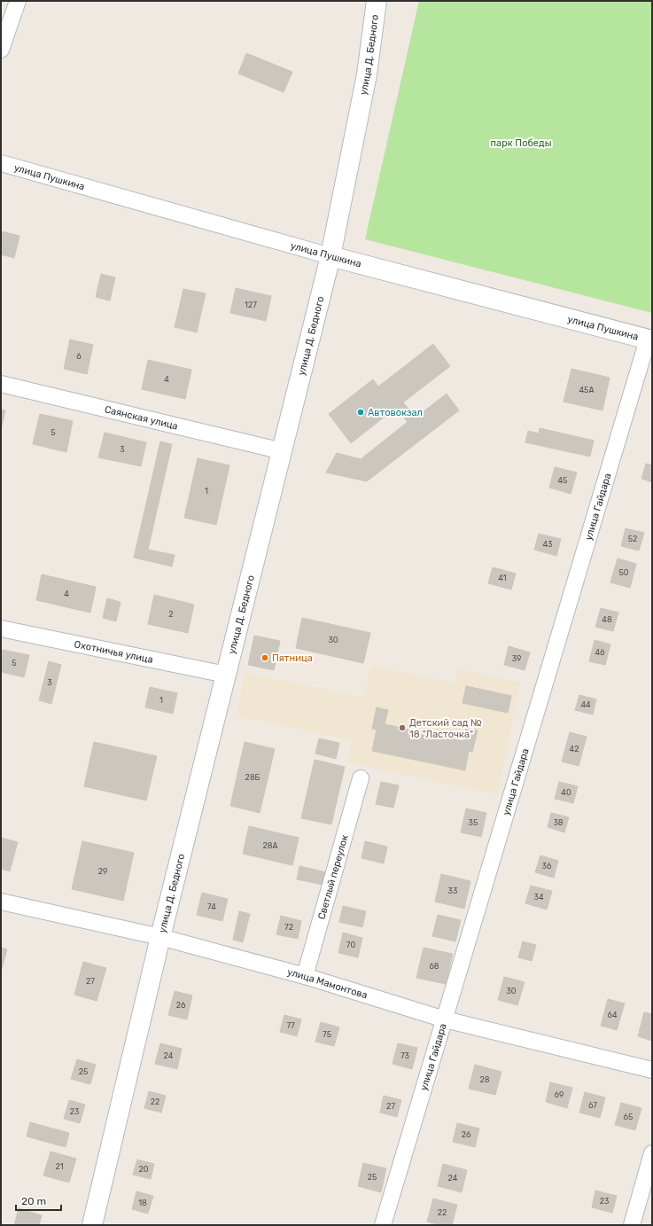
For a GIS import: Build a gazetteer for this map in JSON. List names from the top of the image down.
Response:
{
  "streets": {
    "street": [
      "улица Д. Бедного",
      "улица Пушкина",
      "Саянская улица",
      "улица Гайдара",
      "Охотничья улица",
      "Светлый переулок",
      "улица Мамонтова"
    ]
  },
  "crossings": [
    ["улица Д. Бедного", "улица Пушкина"],
    ["улица Д. Бедного", "Саянская улица"],
    ["улица Д. Бедного", "Охотничья улица"],
    ["улица Д. Бедного", "улица Мамонтова"],
    ["улица Пушкина", "улица Гайдара"],
    ["улица Гайдара", "улица Мамонтова"],
    ["Светлый переулок", "улица Мамонтова"]
  ],
  "parks": ["парк Победы"],
  "places": ["Автовокзал", "Пятница", "Детский сад № 18 \"Ласточка\""],
  "house_numbers": [
    "127",
    "6",
    "4",
    "45А",
    "5",
    "3",
    "45",
    "1",
    "52",
    "43",
    "50",
    "41",
    "4",
    "2",
    "48",
    "30",
    "46",
    "39",
    "5",
    "3",
    "1",
    "44",
    "42",
    "28Б",
    "40",
    "35",
    "38",
    "28А",
    "36",
    "29",
    "33",
    "34",
    "74",
    "72",
    "70",
    "68",
    "27",
    "30",
    "26",
    "64",
    "77",
    "75",
    "24",
    "73",
    "25",
    "28",
    "69",
    "22",
    "67",
    "27",
    "23",
    "65",
    "26",
    "21",
    "20",
    "25",
    "24",
    "23",
    "18",
    "22"
  ],
  "scale_bar": "20 m"
}
